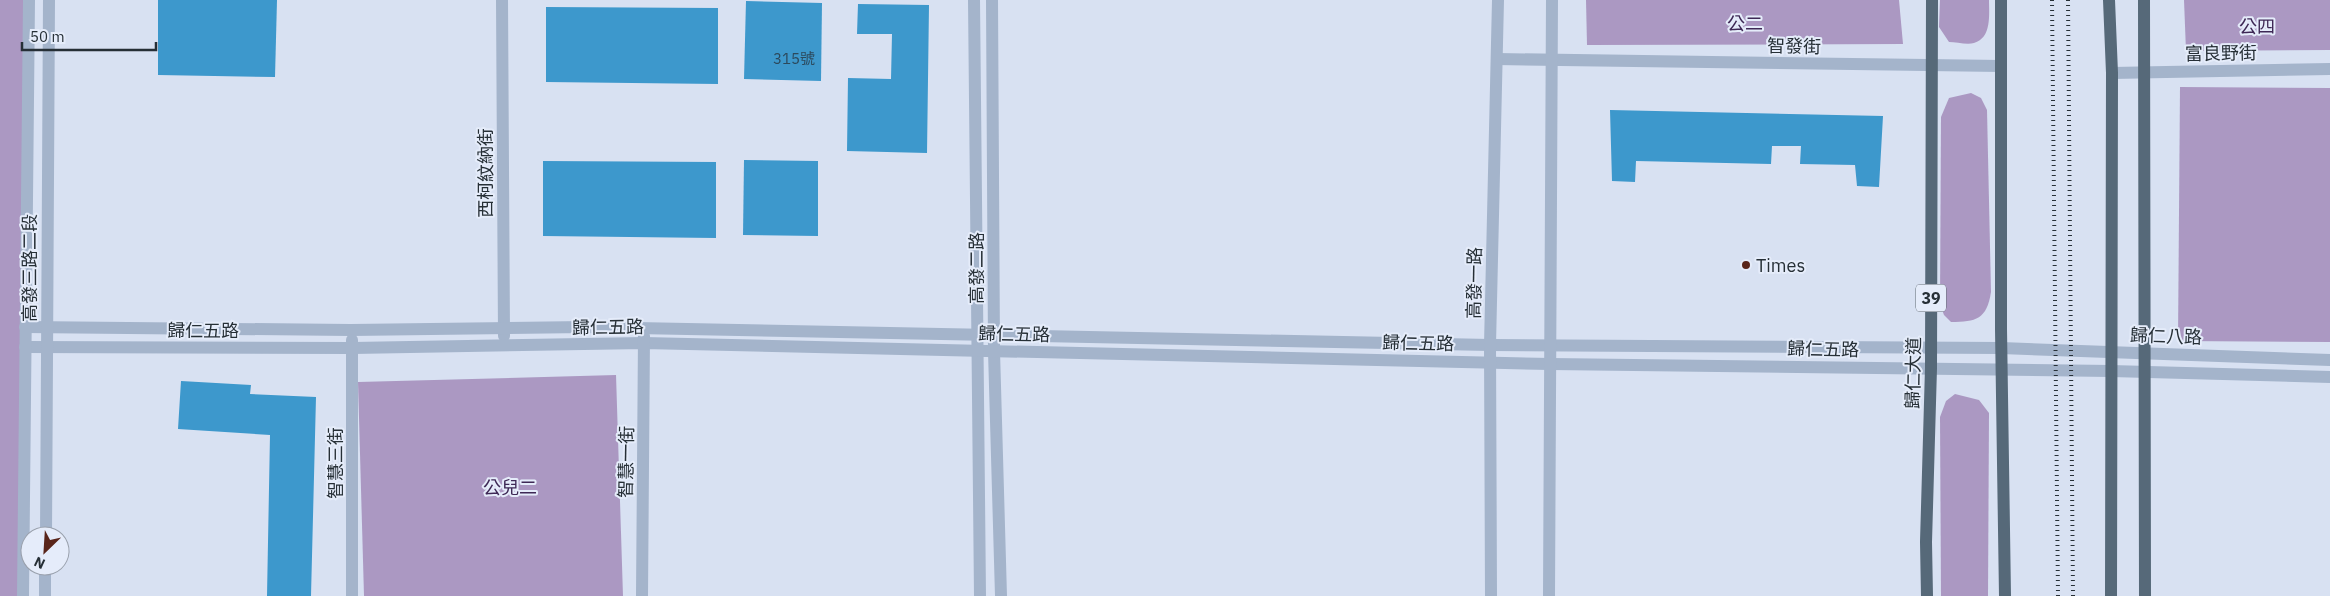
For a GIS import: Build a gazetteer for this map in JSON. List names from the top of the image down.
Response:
{
  "streets": {
    "main road": ["39", "歸仁大道"],
    "street": [
      "智發街",
      "富良野街",
      "西柯紋納街",
      "高發三路二段",
      "高發二路",
      "高發一路",
      "歸仁五路",
      "歸仁八路",
      "智慧一街",
      "智慧三街"
    ]
  },
  "crossings": [
    ["智發街", "高發一路"],
    ["智發街", "歸仁大道"],
    ["西柯紋納街", "歸仁五路"],
    ["高發三路二段", "歸仁五路"],
    ["高發二路", "歸仁五路"],
    ["高發一路", "歸仁五路"],
    ["歸仁五路", "歸仁八路"],
    ["歸仁五路", "歸仁大道"],
    ["歸仁五路", "智慧一街"],
    ["歸仁五路", "智慧三街"]
  ],
  "parks": ["公二", "公四", "公兒二"],
  "places": ["Times"],
  "house_numbers": ["315號"],
  "scale_bar": "50 m",
  "north": "bottom left"
}
